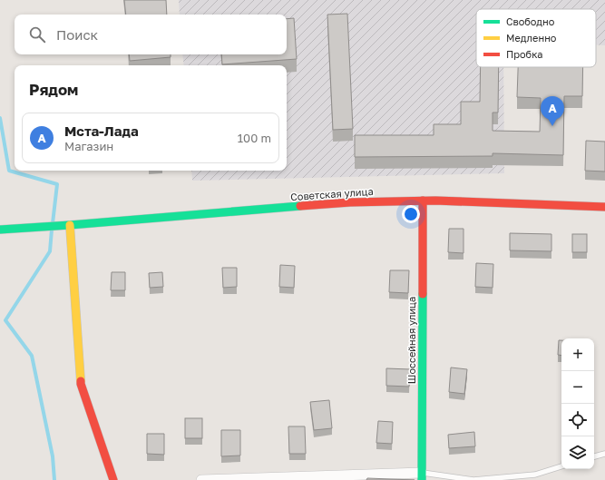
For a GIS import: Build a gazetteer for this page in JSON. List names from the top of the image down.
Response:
{
  "streets": {
    "main road": ["Советская улица", "Шоссейная улица"]
  },
  "crossings": [
    ["Советская улица", "Шоссейная улица"]
  ],
  "legend": ["Свободно", "Медленно", "Пробка"],
  "page": {
    "search": "Поиск",
    "heading": "Рядом",
    "pins": "A",
    "list": [
      {
        "mark": "A",
        "name": "Мста-Лада",
        "note": "Магазин",
        "value": "100 m"
      }
    ],
    "map_buttons": ["+", "−"]
  }
}
